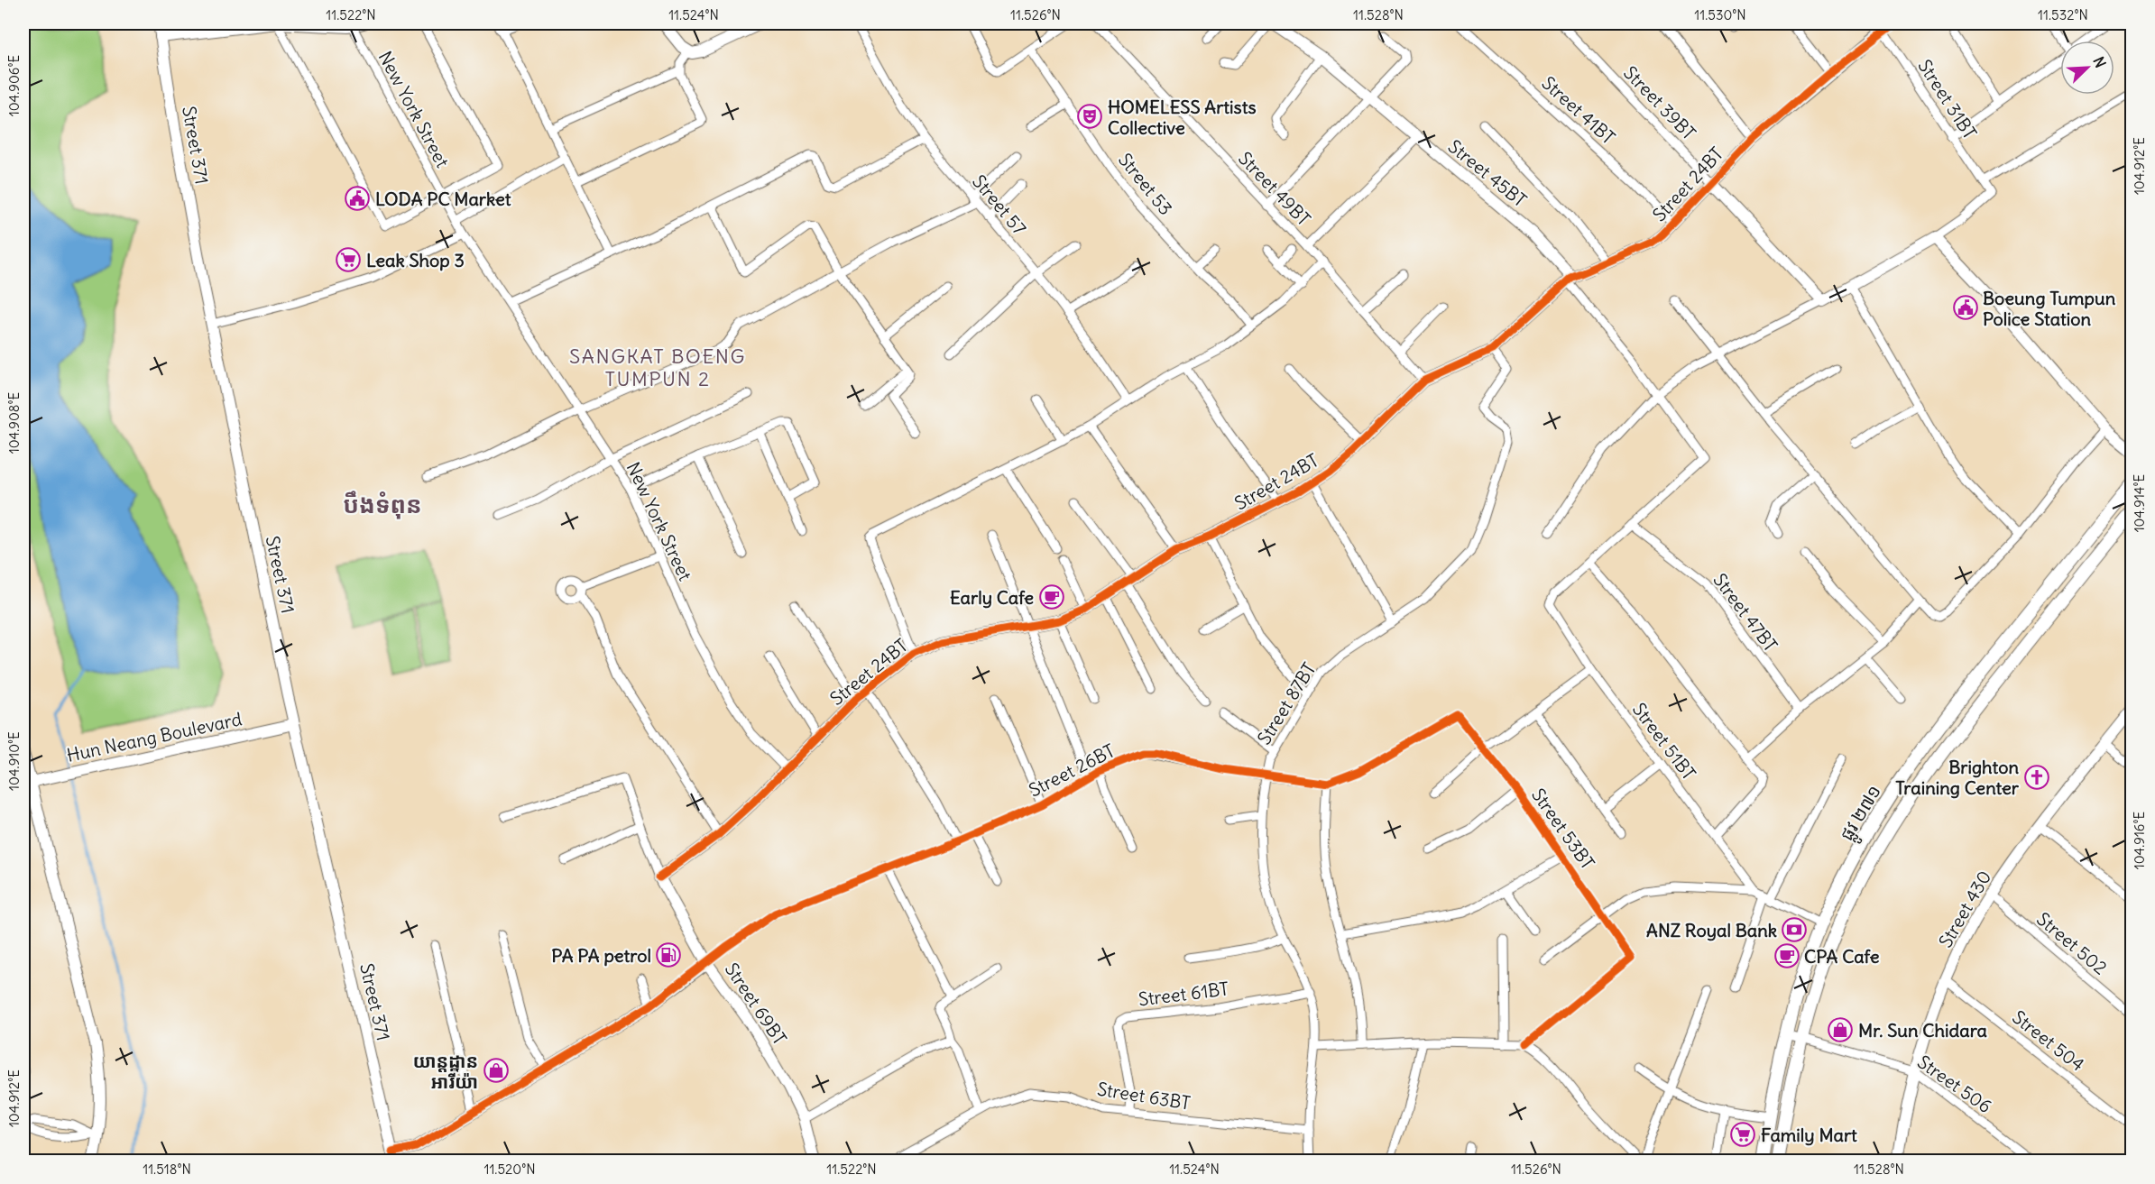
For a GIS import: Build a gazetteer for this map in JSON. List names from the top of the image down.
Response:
{
  "streets": {
    "main road": ["ផ្លូវ ២៧១"],
    "street": [
      "Street 31BT",
      "Street 39BT",
      "New York Street",
      "Street 41BT",
      "Street 371",
      "Street 45BT",
      "Street 53",
      "Street 24BT",
      "Street 49BT",
      "Street 57",
      "Street 47BT",
      "Street 87BT",
      "Hun Neang Boulevard",
      "Street 51BT",
      "Street 26BT",
      "Street 53BT",
      "Street 430",
      "Street 502",
      "Street 61BT",
      "Street 69BT",
      "Street 504",
      "Street 506",
      "Street 63BT"
    ]
  },
  "crossings": [
    ["Street 31BT", "Street 24BT"],
    ["Street 39BT", "Street 24BT"],
    ["New York Street", "Street 24BT"],
    ["Street 41BT", "Street 24BT"],
    ["Street 371", "Hun Neang Boulevard"],
    ["Street 45BT", "Street 24BT"],
    ["Street 24BT", "Street 49BT"],
    ["Street 24BT", "Street 87BT"],
    ["Street 24BT", "Street 69BT"],
    ["Street 87BT", "Street 26BT"],
    ["Street 87BT", "Street 61BT"],
    ["Street 87BT", "Street 63BT"],
    ["Street 26BT", "Street 53BT"],
    ["Street 26BT", "Street 69BT"],
    ["ផ្លូវ ២៧១", "Street 506"],
    ["Street 430", "Street 502"],
    ["Street 430", "Street 504"],
    ["Street 430", "Street 506"],
    ["Street 61BT", "Street 63BT"]
  ],
  "districts": ["SANGKAT BOENG TUMPUN 2", "បឹងទំពុន"],
  "places": {
    "theatre": ["HOMELESS Artists Collective"],
    "public building": ["LODA PC Market", "Boeung Tumpun Police Station"],
    "supermarket": ["Leak Shop 3", "Family Mart"],
    "cafe": ["Early Cafe", "CPA Cafe"],
    "church": ["Brighton Training Center"],
    "bank": ["ANZ Royal Bank"],
    "fuel station": ["PA PA petrol"],
    "shop": ["Mr. Sun Chidara", "យាន្ដដ្ឋាន អារីយ៉ា"]
  },
  "north": "top right",
  "coordinates": [
    "11.522°N",
    "11.524°N",
    "11.526°N",
    "11.528°N",
    "11.530°N",
    "11.532°N",
    "104.906°E",
    "104.912°E",
    "104.908°E",
    "104.914°E",
    "104.910°E",
    "104.916°E",
    "11.518°N",
    "11.520°N"
  ]
}
